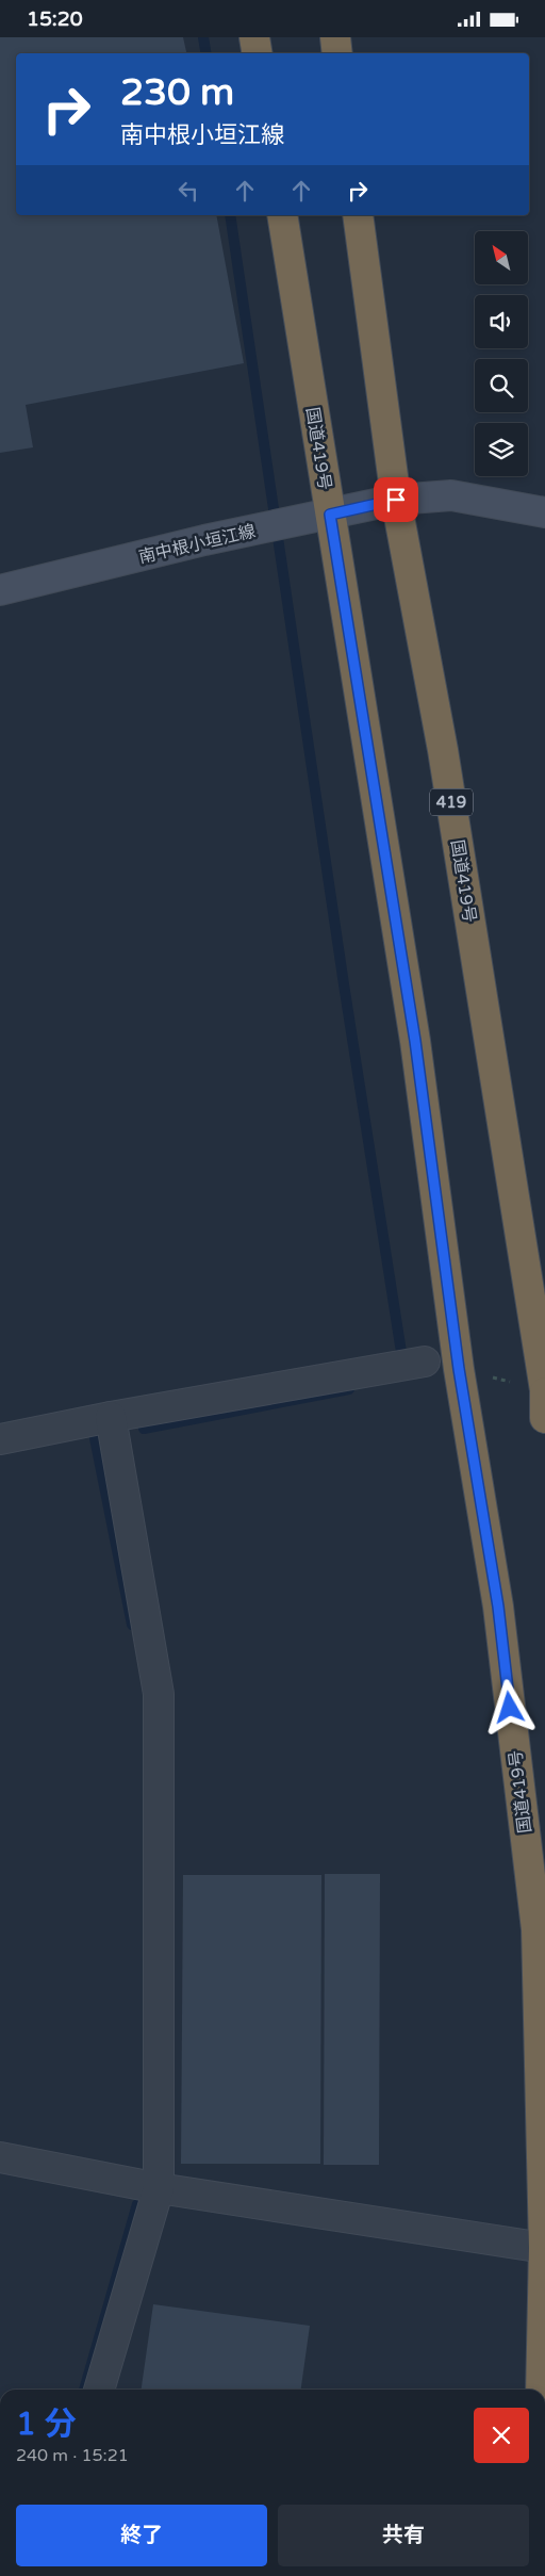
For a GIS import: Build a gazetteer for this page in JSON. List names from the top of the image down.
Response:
{
  "streets": {
    "highway": ["国道419号", "419"],
    "main road": ["南中根小垣江線"]
  },
  "crossings": [
    ["国道419号", "南中根小垣江線"]
  ],
  "north": "top left",
  "page": {
    "status": "15:20",
    "turn": ["230 m", "南中根小垣江線"],
    "heading": ["1 分", "240 m · 15:21"],
    "buttons": ["終了", "共有"]
  }
}
